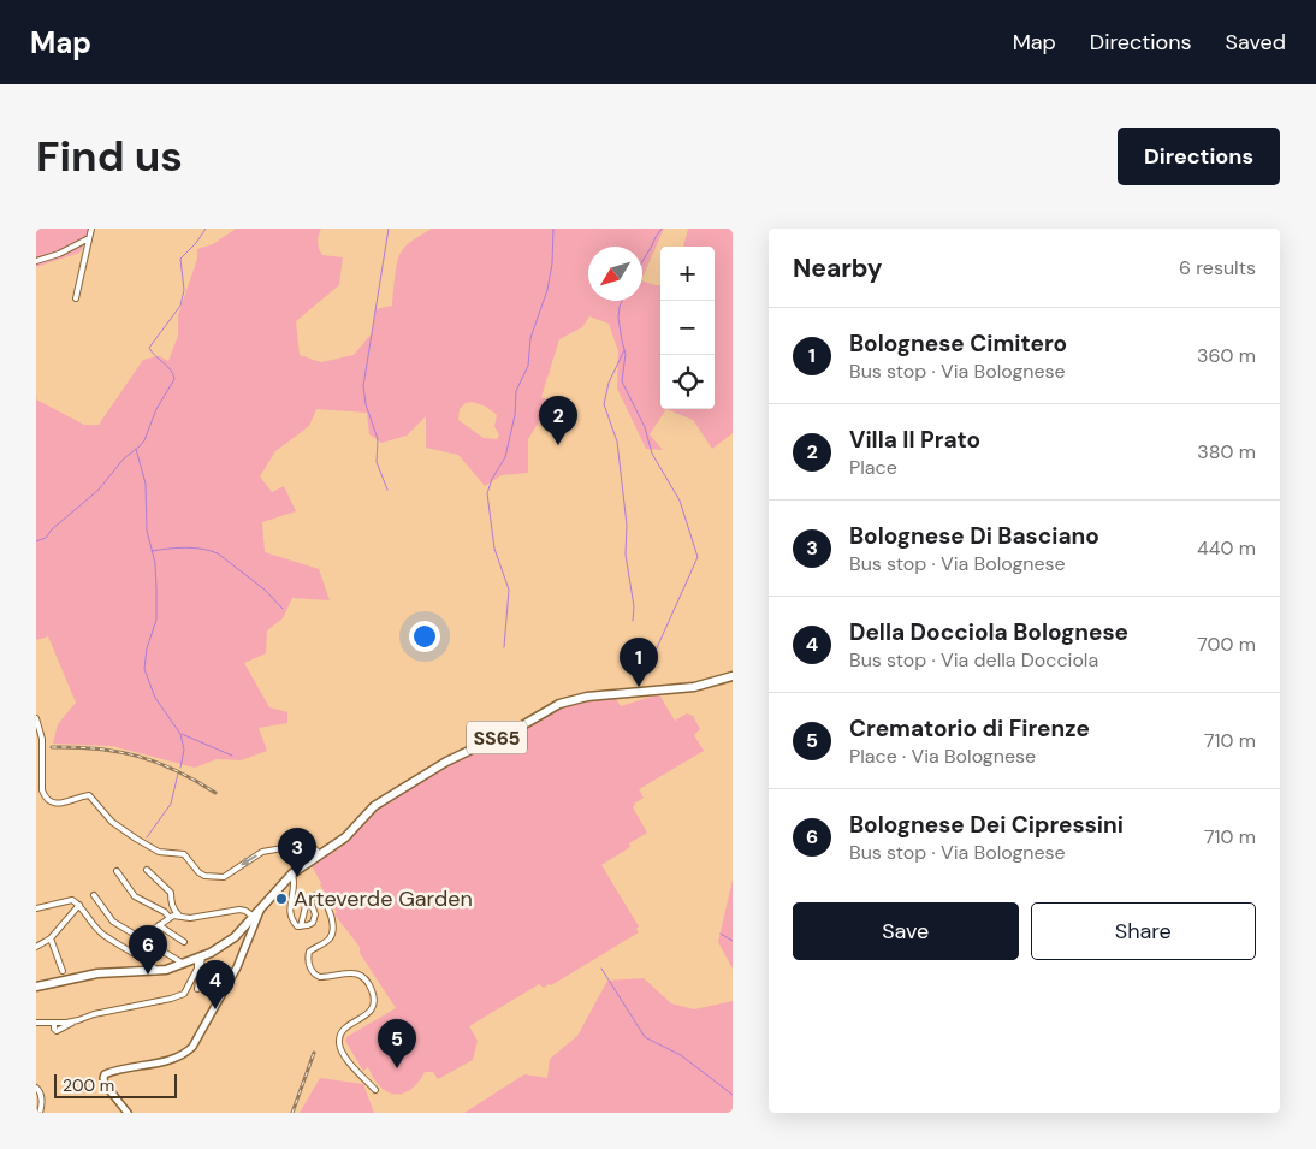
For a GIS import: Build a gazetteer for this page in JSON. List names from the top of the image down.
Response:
{
  "streets": {
    "main road": ["SS65"]
  },
  "places": ["Arteverde Garden"],
  "scale_bar": "200 m",
  "north": "bottom left",
  "page": {
    "header": "Map",
    "nav": ["Map", "Directions", "Saved"],
    "buttons": [
      "Directions",
      ["Save", "Share"]
    ],
    "title": "Find us",
    "heading": ["Nearby", "6 results"],
    "map_buttons": ["+", "−"],
    "list": [
      {
        "mark": "1",
        "name": "Bolognese Cimitero",
        "note": "Bus stop · Via Bolognese",
        "value": "360 m"
      },
      {
        "mark": "2",
        "name": "Villa Il Prato",
        "note": "Place",
        "value": "380 m"
      },
      {
        "mark": "3",
        "name": "Bolognese Di Basciano",
        "note": "Bus stop · Via Bolognese",
        "value": "440 m"
      },
      {
        "mark": "4",
        "name": "Della Docciola Bolognese",
        "note": "Bus stop · Via della Docciola",
        "value": "700 m"
      },
      {
        "mark": "5",
        "name": "Crematorio di Firenze",
        "note": "Place · Via Bolognese",
        "value": "710 m"
      },
      {
        "mark": "6",
        "name": "Bolognese Dei Cipressini",
        "note": "Bus stop · Via Bolognese",
        "value": "710 m"
      }
    ],
    "pins": [
      "2",
      "1",
      "3",
      "6",
      "4",
      "5"
    ],
    "scale": "200 m"
  }
}
